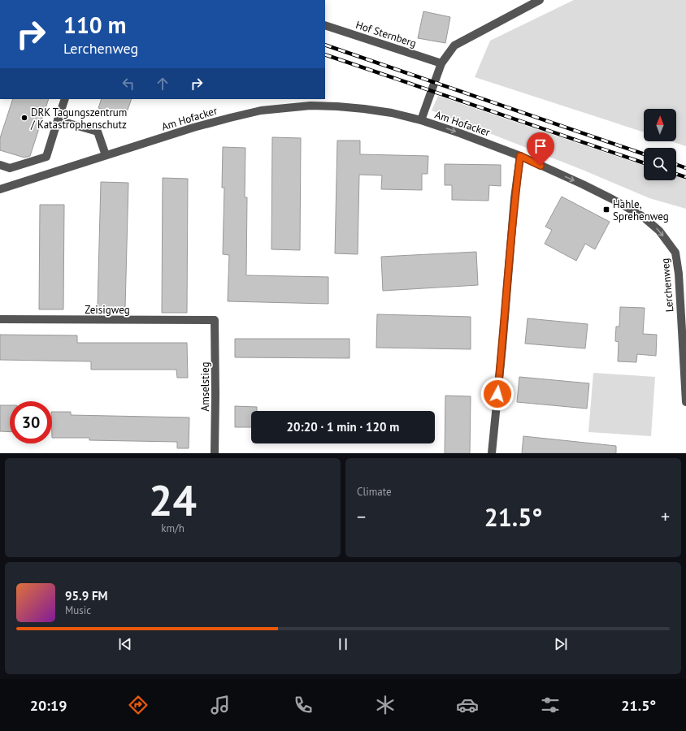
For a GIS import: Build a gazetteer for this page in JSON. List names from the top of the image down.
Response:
{
  "streets": {
    "street": [
      "Hof Sternberg",
      "Am Hofacker",
      "Lerchenweg",
      "Zeisigweg",
      "Amselstieg"
    ]
  },
  "crossings": [
    ["Am Hofacker", "Lerchenweg"],
    ["Zeisigweg", "Amselstieg"]
  ],
  "one_way": ["Lerchenweg"],
  "places": {
    "other": ["DRK Tagungszentrum / Katastrophenschutz"],
    "transit": ["Hahle, Sprehenweg"]
  },
  "north": "top",
  "page": {
    "turn": ["110 m", "Lerchenweg"],
    "limit": "30",
    "trip": "20:20 · 1 min · 120 m",
    "tile": [
      ["24", "km/h"],
      "Climate"
    ],
    "heat": ["−", "21.5°", "+"],
    "song": ["95.9 FM", "Music"],
    "tabs": ["20:19", "21.5°"]
  }
}
